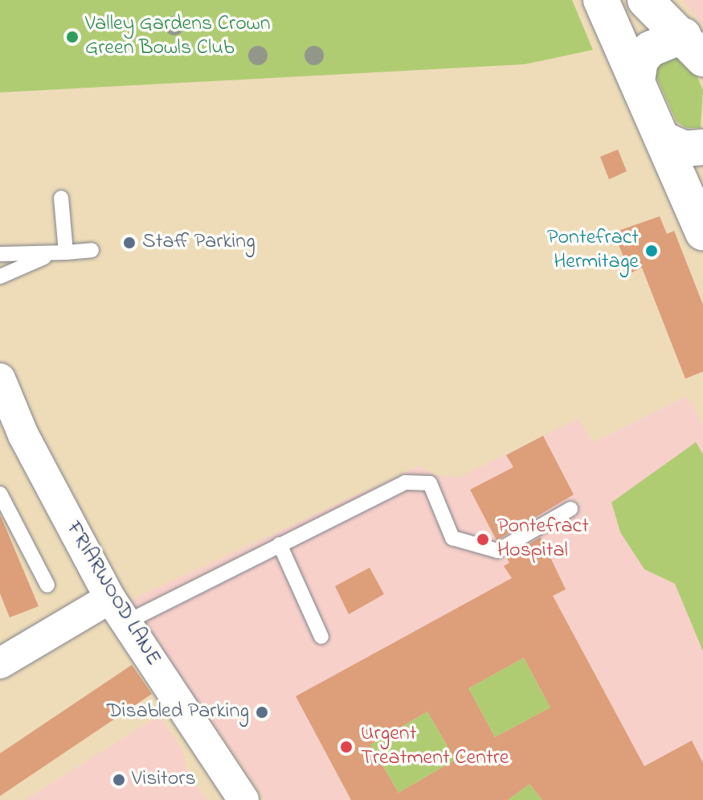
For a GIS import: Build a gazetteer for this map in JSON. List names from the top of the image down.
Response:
{
  "streets": {
    "street": ["FRIARWOOD LANE"]
  },
  "places": [
    "Valley Gardens Crown Green Bowls Club",
    "Staff Parking",
    "Pontefract Hermitage",
    "Pontefract Hospital",
    "Disabled Parking",
    "Urgent Treatment Centre",
    "Visitors"
  ]
}
